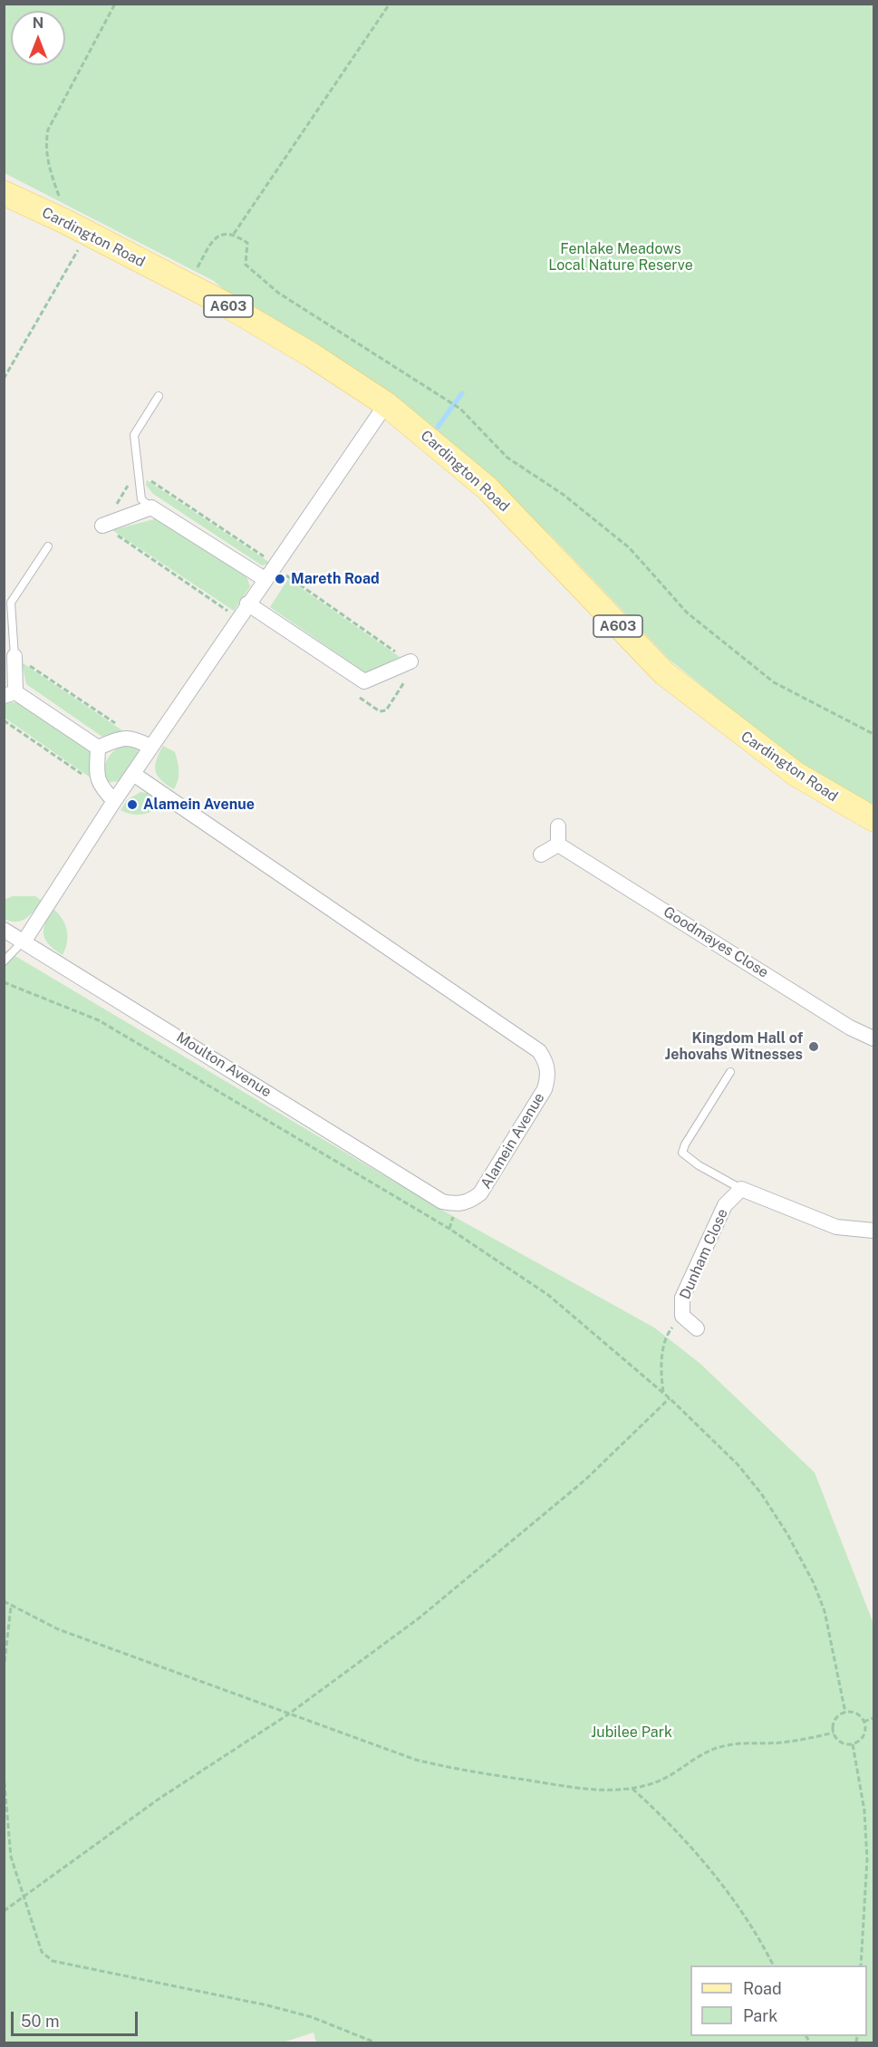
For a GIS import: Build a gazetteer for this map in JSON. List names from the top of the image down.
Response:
{
  "streets": {
    "main road": ["Cardington Road", "A603"],
    "street": [
      "Goodmayes Close",
      "Moulton Avenue",
      "Alamein Avenue",
      "Dunham Close"
    ]
  },
  "crossings": [
    ["Moulton Avenue", "Alamein Avenue"]
  ],
  "parks": ["Fenlake Meadows Local Nature Reserve", "Jubilee Park"],
  "places": ["Mareth Road", "Alamein Avenue", "Kingdom Hall of Jehovahs Witnesses"],
  "legend": ["Road", "Park"],
  "scale_bar": "50 m",
  "north": "top"
}
